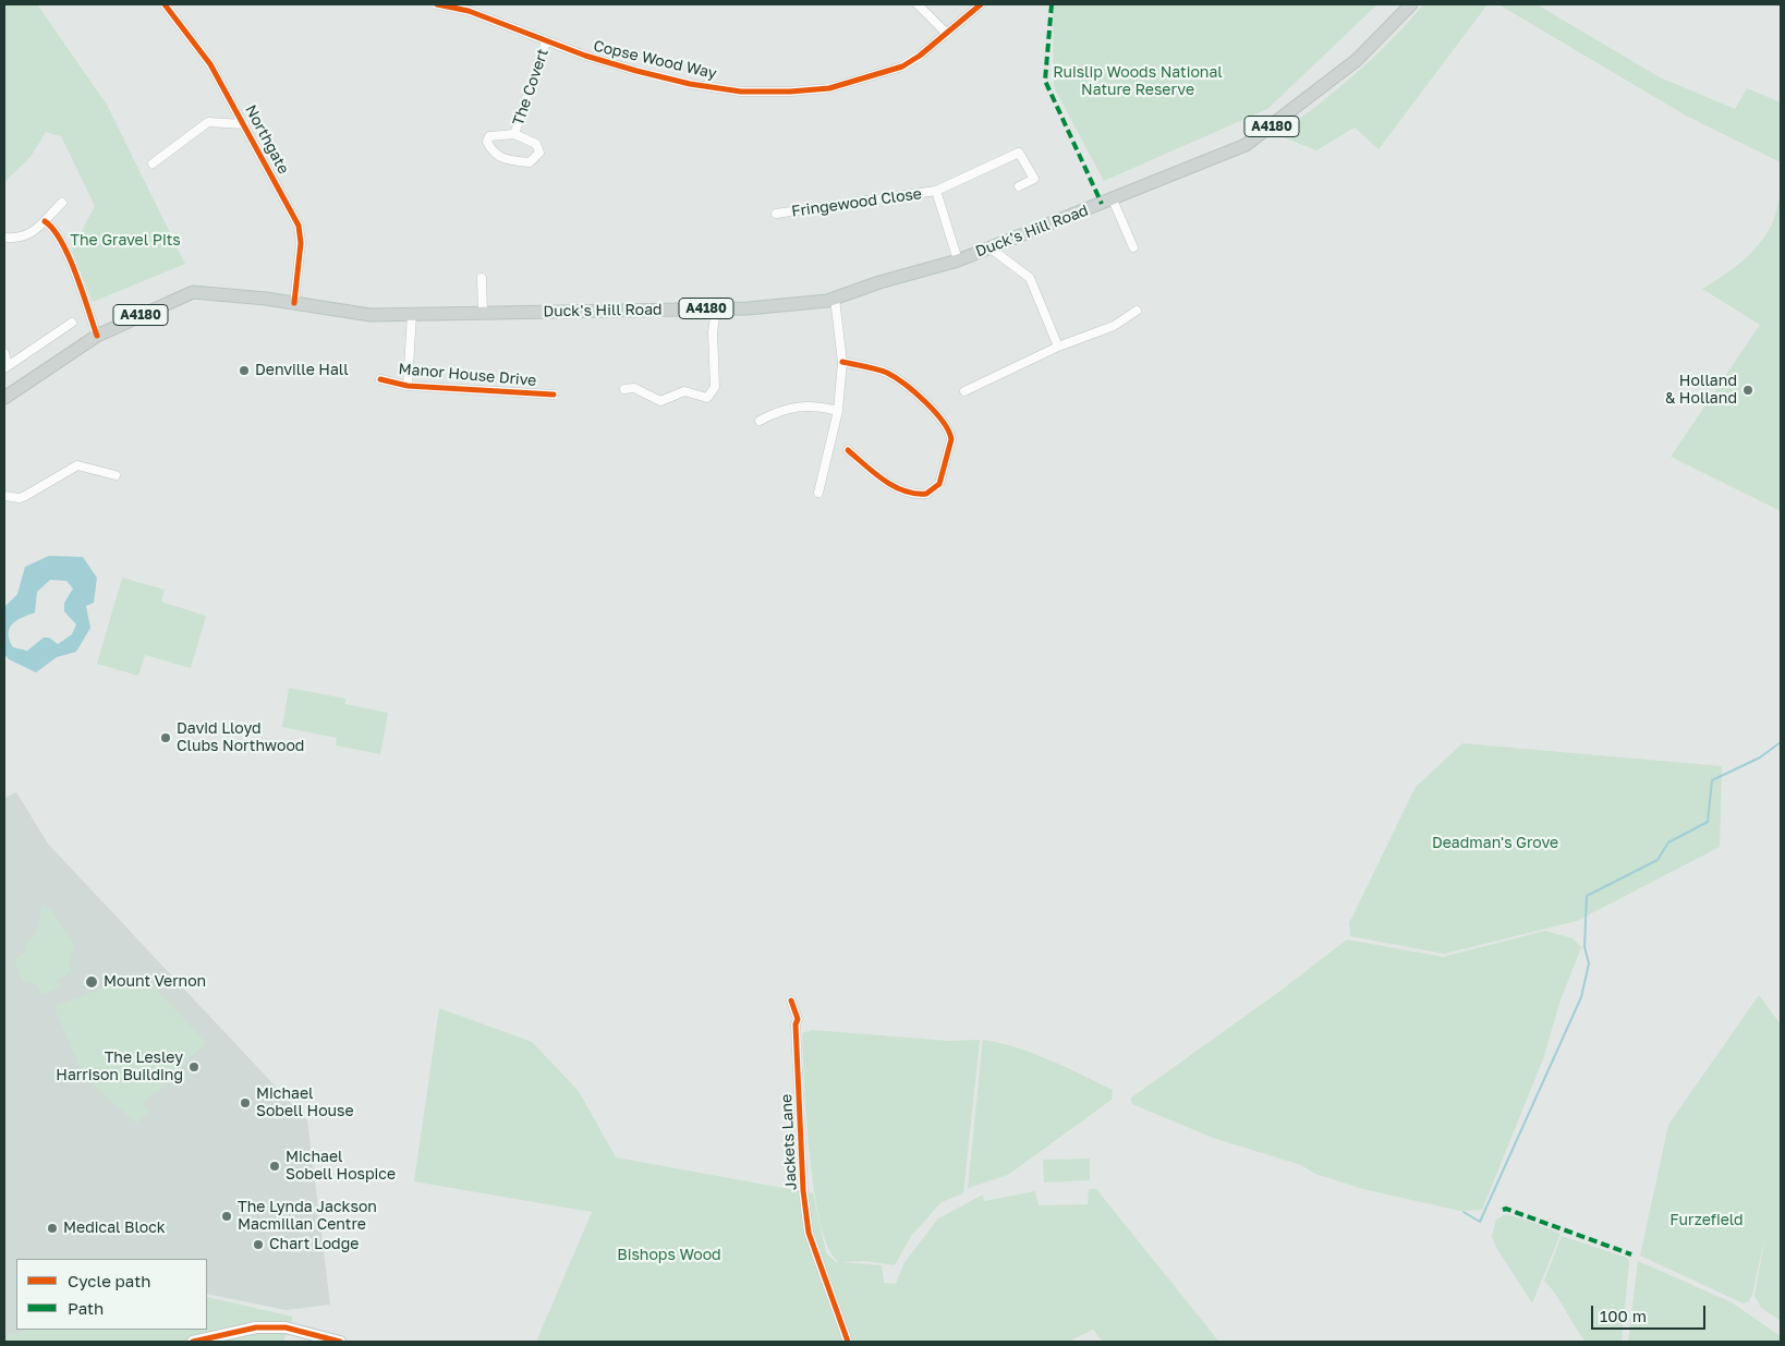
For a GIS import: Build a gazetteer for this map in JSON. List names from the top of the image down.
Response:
{
  "streets": {
    "main road": ["A4180", "Duck's Hill Road"],
    "street": [
      "Copse Wood Way",
      "The Covert",
      "Northgate",
      "Fringewood Close",
      "Manor House Drive",
      "Jackets Lane"
    ]
  },
  "crossings": [
    ["Copse Wood Way", "The Covert"],
    ["Northgate", "Duck's Hill Road"],
    ["Fringewood Close", "Duck's Hill Road"],
    ["Duck's Hill Road", "Manor House Drive"]
  ],
  "parks": [
    "Ruislip Woods National Nature Reserve",
    "The Gravel Pits",
    "Deadman's Grove",
    "Furzefield",
    "Bishops Wood"
  ],
  "places": [
    "Denville Hall",
    "Holland & Holland",
    "David Lloyd Clubs Northwood",
    "Mount Vernon",
    "The Lesley Harrison Building",
    "Michael Sobell House",
    "Michael Sobell Hospice",
    "The Lynda Jackson Macmillan Centre",
    "Medical Block",
    "Chart Lodge"
  ],
  "legend": ["Cycle path", "Path"],
  "scale_bar": "100 m"
}
